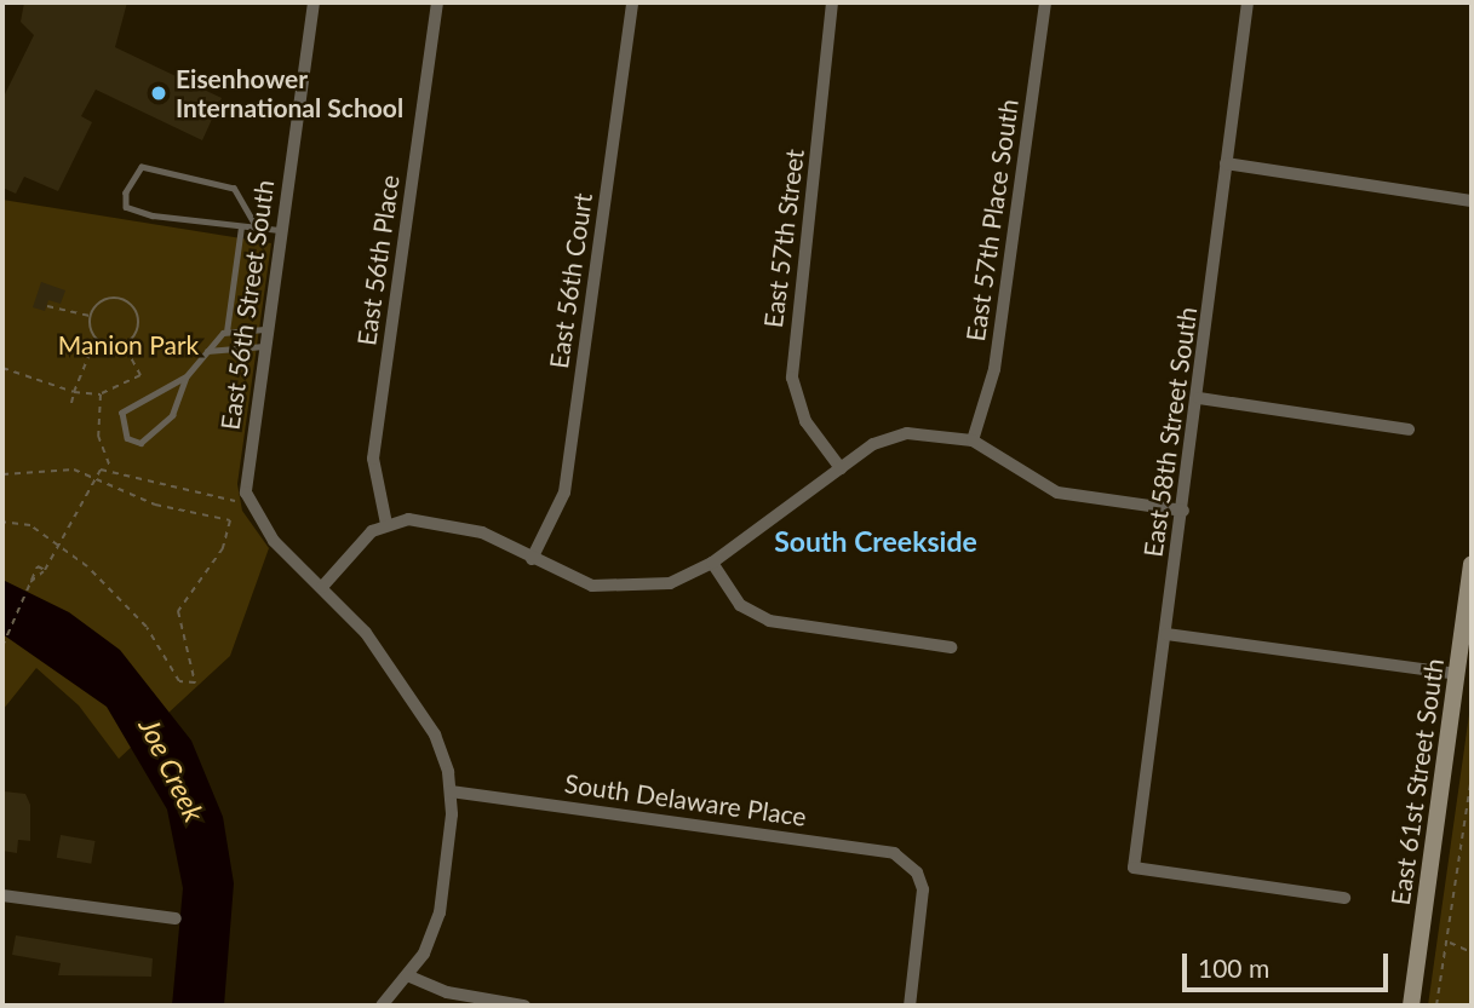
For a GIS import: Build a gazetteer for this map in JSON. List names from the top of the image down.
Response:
{
  "streets": {
    "street": [
      "East 57th Place South",
      "East 57th Street",
      "East 56th Place",
      "East 56th Court",
      "East 56th Street South",
      "East 58th Street South",
      "East 61st Street South",
      "South Delaware Place"
    ]
  },
  "districts": ["South Creekside"],
  "water": ["Joe Creek"],
  "parks": ["Manion Park"],
  "places": ["Eisenhower International School"],
  "scale_bar": "100 m"
}
